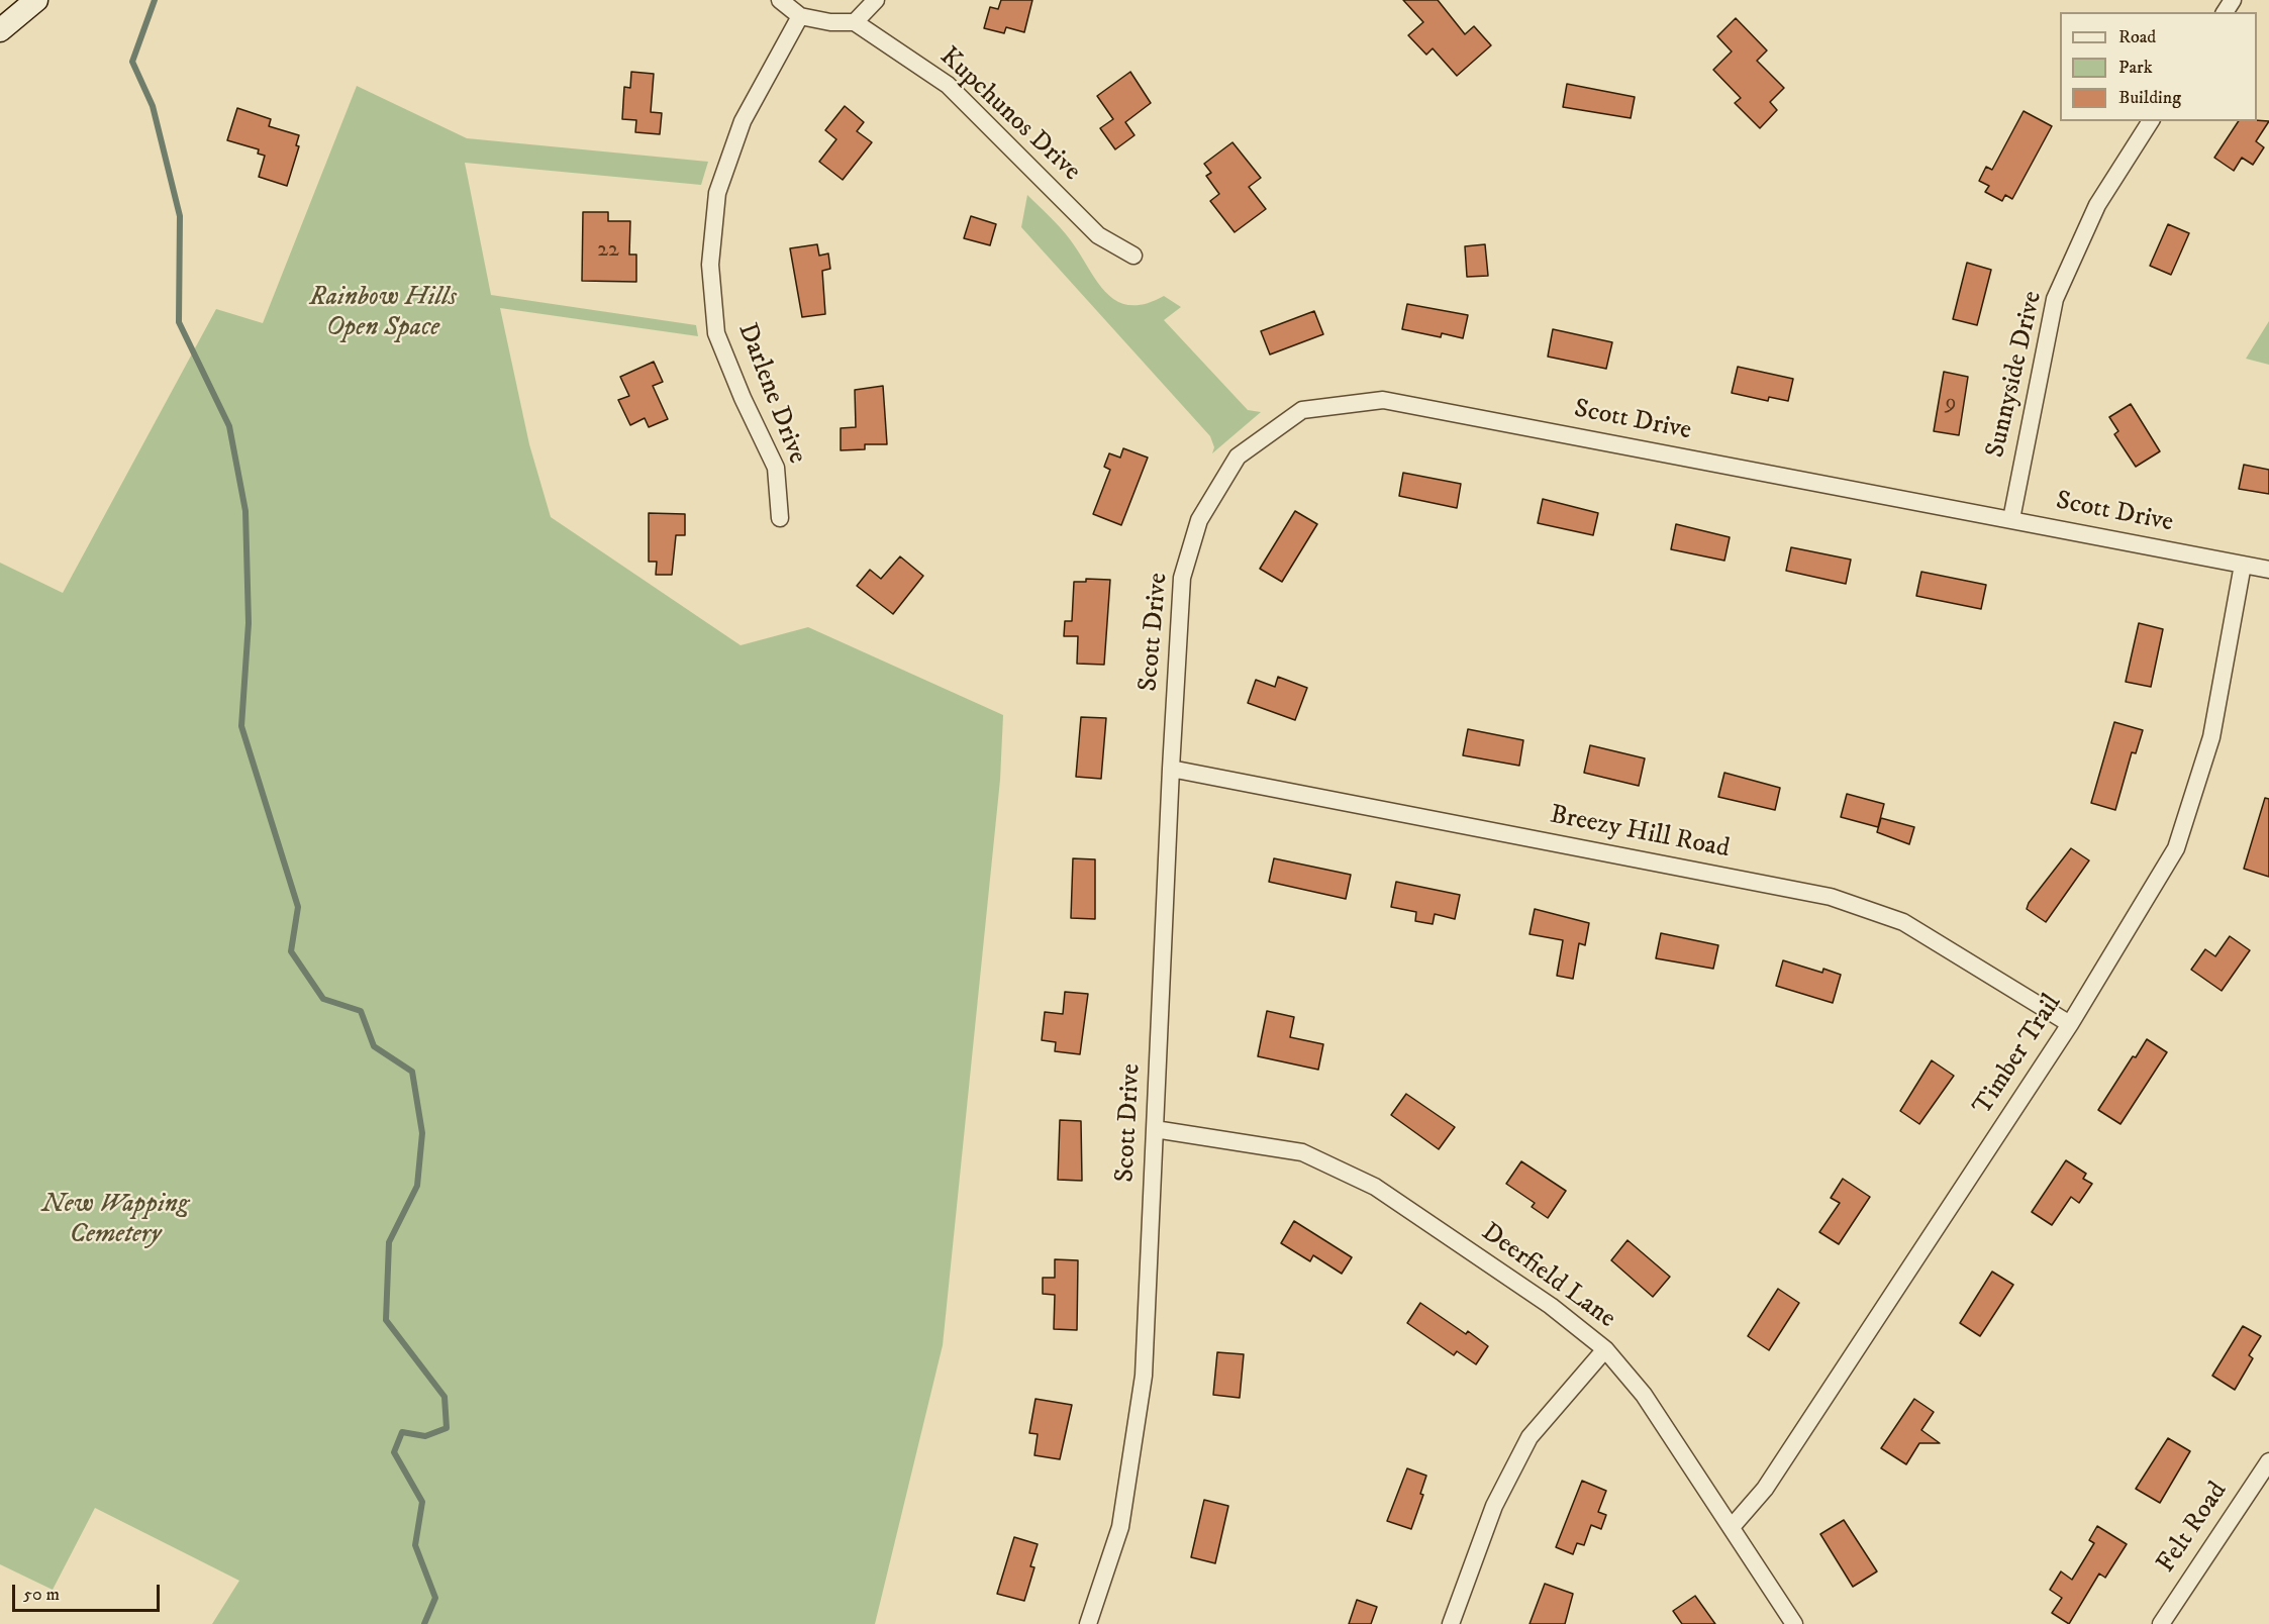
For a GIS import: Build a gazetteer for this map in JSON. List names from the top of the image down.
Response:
{
  "streets": {
    "street": [
      "Kupchunos Drive",
      "Sunnyside Drive",
      "Darlene Drive",
      "Scott Drive",
      "Breezy Hill Road",
      "Timber Trail",
      "Deerfield Lane",
      "Felt Road"
    ]
  },
  "crossings": [
    ["Sunnyside Drive", "Scott Drive"],
    ["Scott Drive", "Breezy Hill Road"],
    ["Scott Drive", "Timber Trail"],
    ["Scott Drive", "Deerfield Lane"],
    ["Breezy Hill Road", "Timber Trail"],
    ["Timber Trail", "Deerfield Lane"]
  ],
  "parks": ["Rainbow Hills Open Space", "New Wapping Cemetery"],
  "house_numbers": ["22", "9"],
  "legend": ["Road", "Park", "Building"],
  "scale_bar": "50 m"
}
